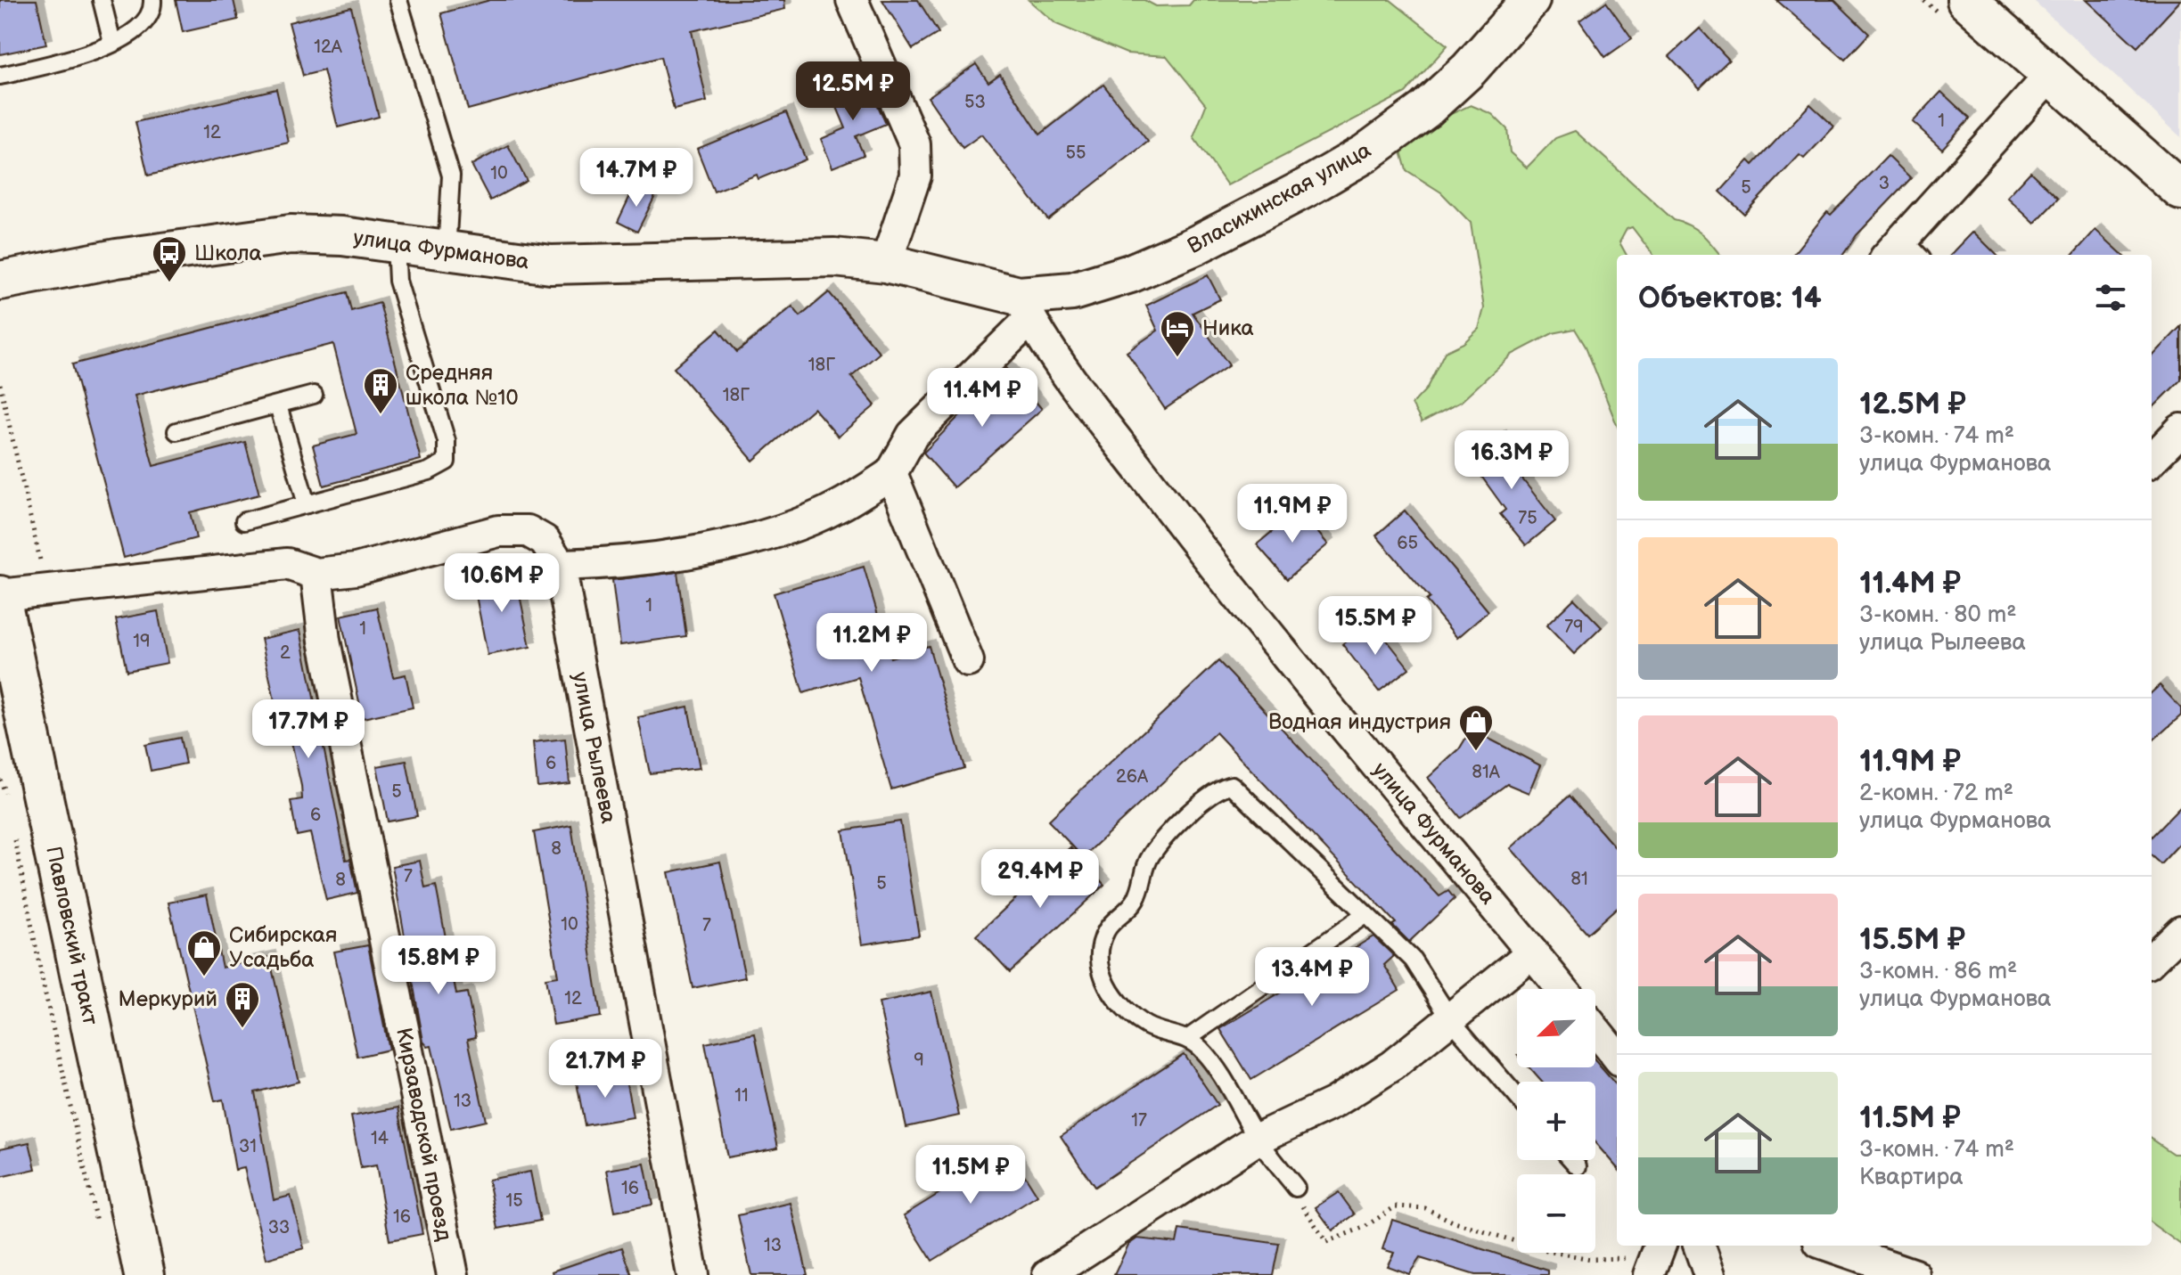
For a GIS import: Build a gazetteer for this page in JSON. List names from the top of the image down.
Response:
{
  "streets": {
    "main road": ["Павловский тракт"],
    "street": [
      "Власихинская улица",
      "улица Фурманова",
      "улица Рылеева",
      "Кирзаводской проезд"
    ]
  },
  "crossings": [
    ["Власихинская улица", "улица Фурманова"]
  ],
  "places": {
    "bus stop": ["Школа"],
    "hotel": ["Ника"],
    "building": ["Средняя школа №10", "Меркурий"],
    "shop": ["Водная индустрия", "Сибирская Усадьба"]
  },
  "house_numbers": [
    "12А",
    "53",
    "1",
    "12",
    "55",
    "10",
    "3",
    "5",
    "18Г",
    "18Г",
    "75",
    "65",
    "1",
    "79",
    "1",
    "19",
    "2",
    "6",
    "81А",
    "26А",
    "5",
    "6",
    "8",
    "7",
    "81",
    "8",
    "5",
    "10",
    "7",
    "12",
    "9",
    "11",
    "13",
    "17",
    "14",
    "31",
    "16",
    "15",
    "16",
    "33",
    "13"
  ],
  "north": "bottom left",
  "page": {
    "price": [
      "12.5M ₽",
      "14.7M ₽",
      "11.4M ₽",
      "16.3M ₽",
      "11.9M ₽",
      "10.6M ₽",
      "15.5M ₽",
      "11.2M ₽",
      "17.7M ₽",
      "29.4M ₽",
      "15.8M ₽",
      "13.4M ₽",
      "21.7M ₽",
      "11.5M ₽"
    ],
    "heading": "Объектов: 14",
    "list": [
      {
        "name": "12.5M ₽",
        "note": "3-комн. · 74 m² · улица Фурманова"
      },
      {
        "name": "11.4M ₽",
        "note": "3-комн. · 80 m² · улица Рылеева"
      },
      {
        "name": "11.9M ₽",
        "note": "2-комн. · 72 m² · улица Фурманова"
      },
      {
        "name": "15.5M ₽",
        "note": "3-комн. · 86 m² · улица Фурманова"
      },
      {
        "name": "11.5M ₽",
        "note": "3-комн. · 74 m² · Квартира"
      }
    ],
    "map_buttons": ["+", "−"]
  }
}
